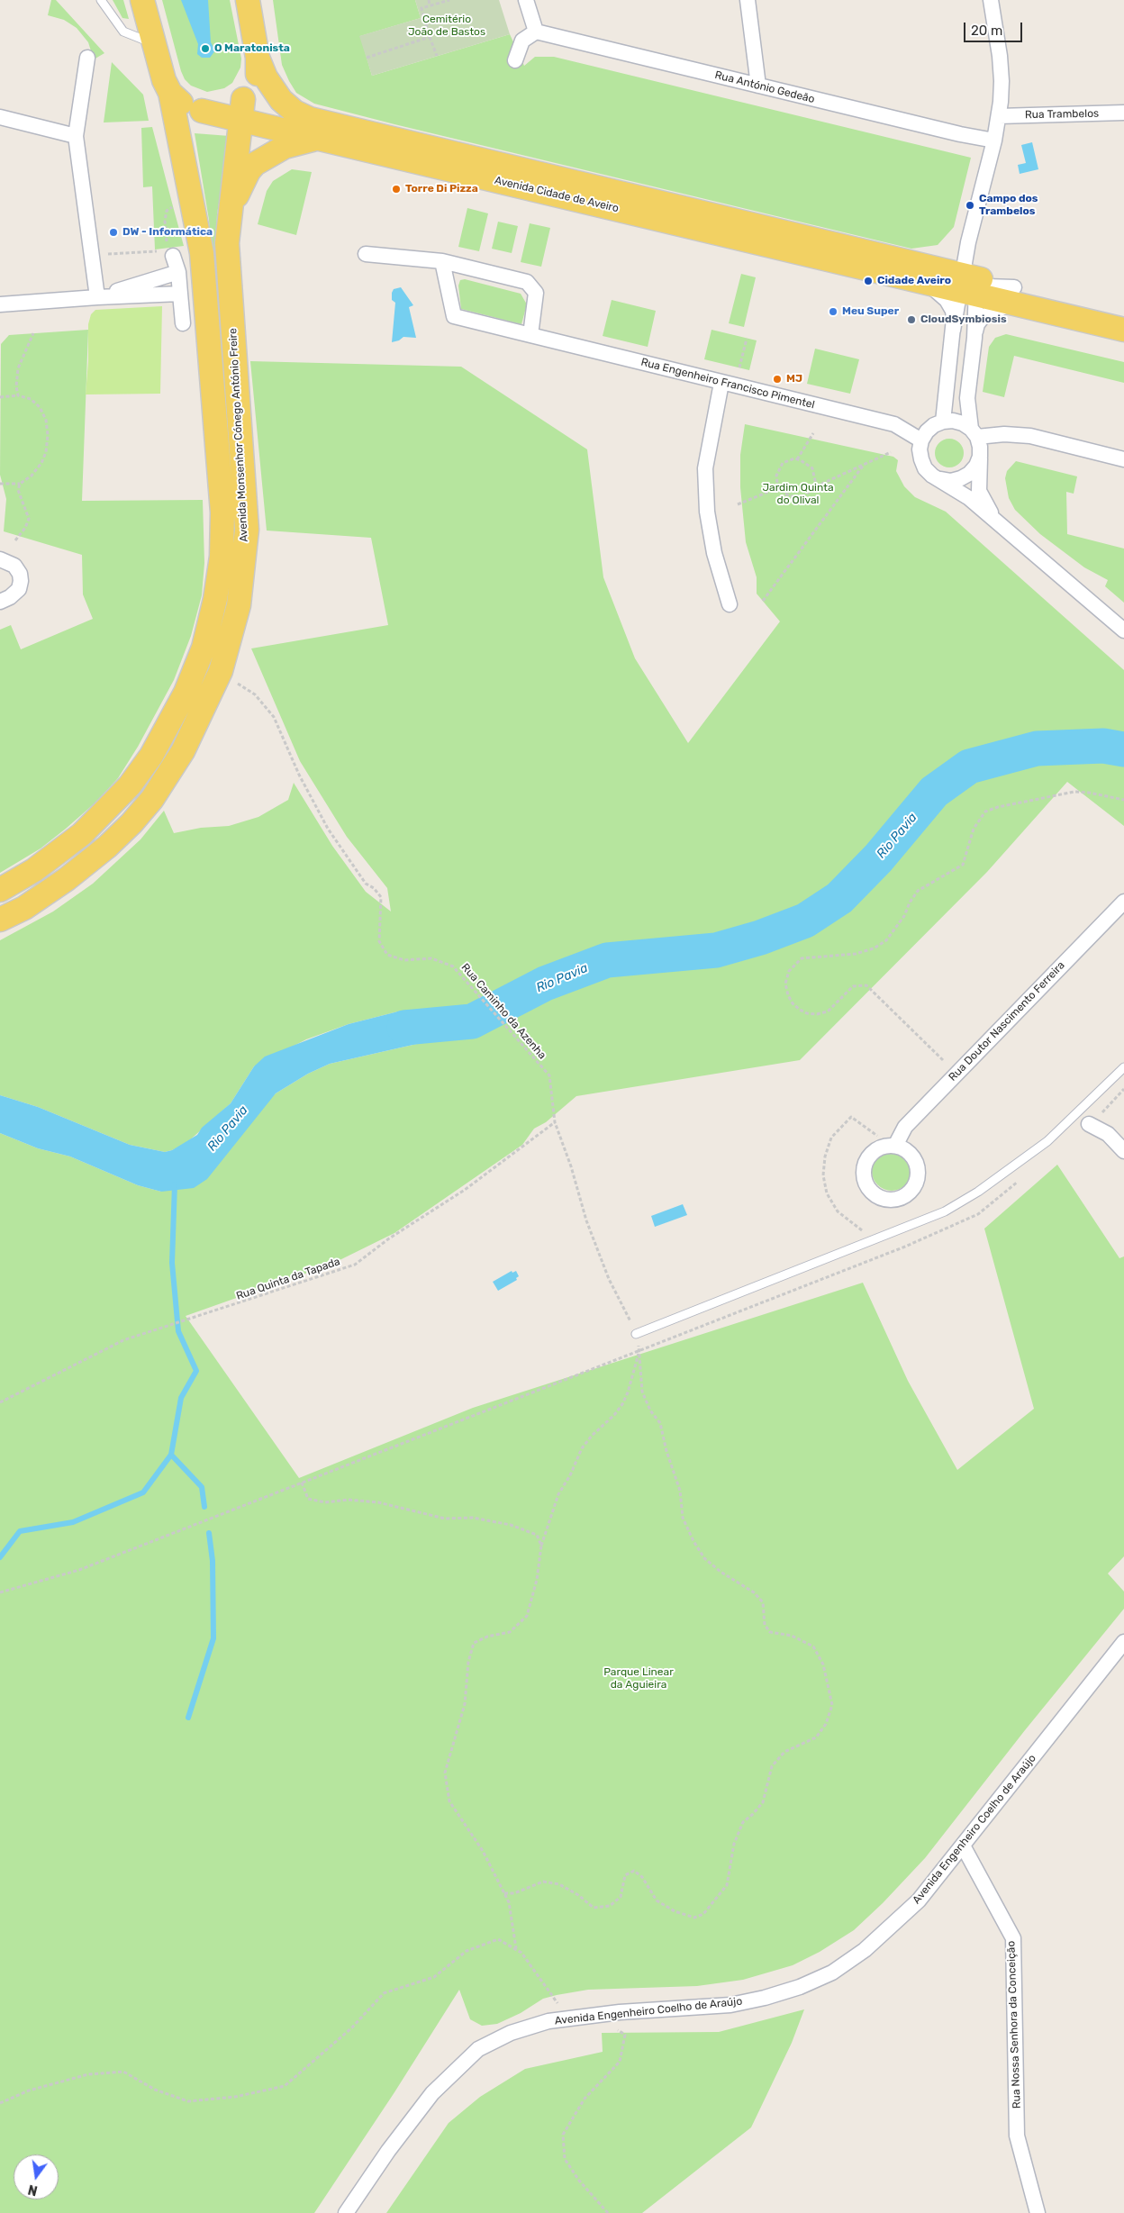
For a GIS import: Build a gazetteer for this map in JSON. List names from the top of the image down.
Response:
{
  "streets": {
    "main road": ["Avenida Cidade de Aveiro", "Avenida Monsenhor Cónego António Freire"],
    "street": [
      "Rua António Gedeão",
      "Rua Trambelos",
      "Rua Engenheiro Francisco Pimentel",
      "Rua Doutor Nascimento Ferreira",
      "Avenida Engenheiro Coelho de Araújo",
      "Rua Nossa Senhora da Conceição"
    ],
    "path": ["Rua Caminho da Azenha", "Rua Quinta da Tapada"]
  },
  "crossings": [
    ["Avenida Cidade de Aveiro", "Avenida Monsenhor Cónego António Freire"],
    ["Avenida Monsenhor Cónego António Freire", "Rua Caminho da Azenha"],
    ["Rua Caminho da Azenha", "Rua Quinta da Tapada"],
    ["Avenida Engenheiro Coelho de Araújo", "Rua Nossa Senhora da Conceição"]
  ],
  "water": ["Rio Pavia"],
  "parks": ["Cemitério João de Bastos", "Jardim Quinta do Olival", "Parque Linear da Aguieira"],
  "places": [
    "O Maratonista",
    "Torre Di Pizza",
    "Campo dos Trambelos",
    "DW - Informática",
    "Cidade Aveiro",
    "Meu Super",
    "CloudSymbiosis",
    "MJ"
  ],
  "scale_bar": "20 m",
  "north": "bottom"
}
